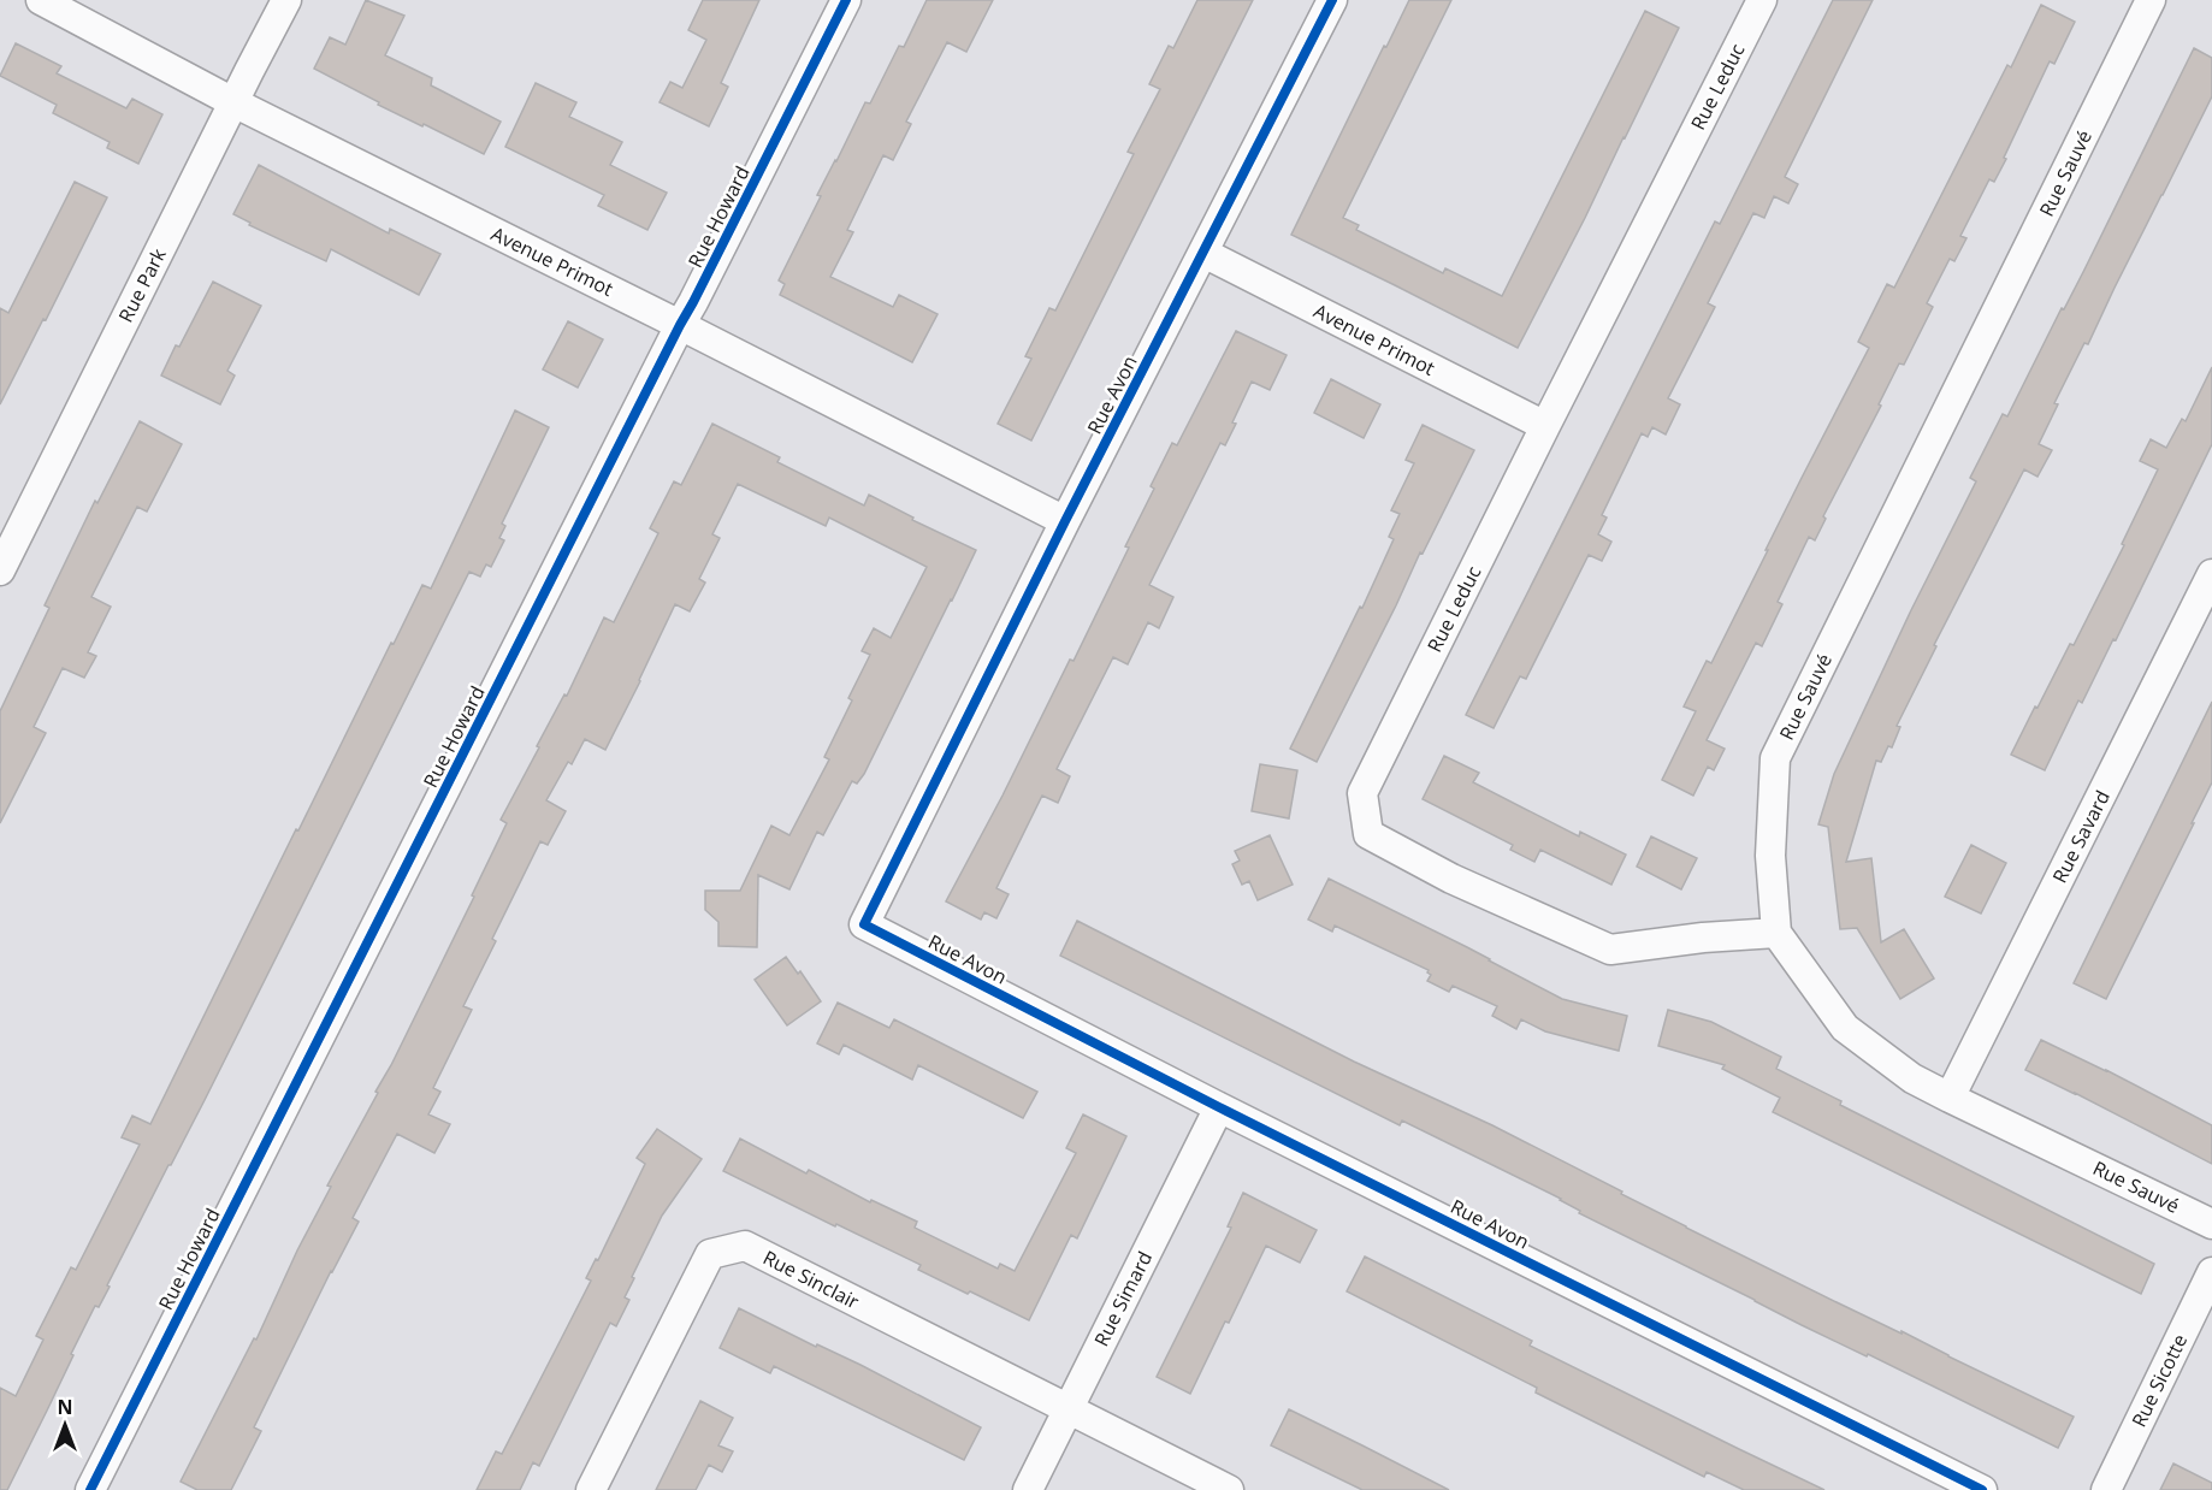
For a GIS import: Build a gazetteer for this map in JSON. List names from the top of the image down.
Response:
{
  "streets": {
    "street": [
      "Rue Leduc",
      "Rue Sauvé",
      "Rue Howard",
      "Avenue Primot",
      "Rue Park",
      "Rue Avon",
      "Rue Savard",
      "Rue Sinclair",
      "Rue Simard",
      "Rue Sicotte"
    ]
  },
  "crossings": [
    ["Rue Leduc", "Rue Sauvé"],
    ["Rue Leduc", "Avenue Primot"],
    ["Rue Sauvé", "Rue Savard"],
    ["Rue Howard", "Avenue Primot"],
    ["Avenue Primot", "Rue Park"],
    ["Avenue Primot", "Rue Avon"],
    ["Rue Avon", "Rue Simard"],
    ["Rue Sinclair", "Rue Simard"]
  ],
  "north": "top"
}
